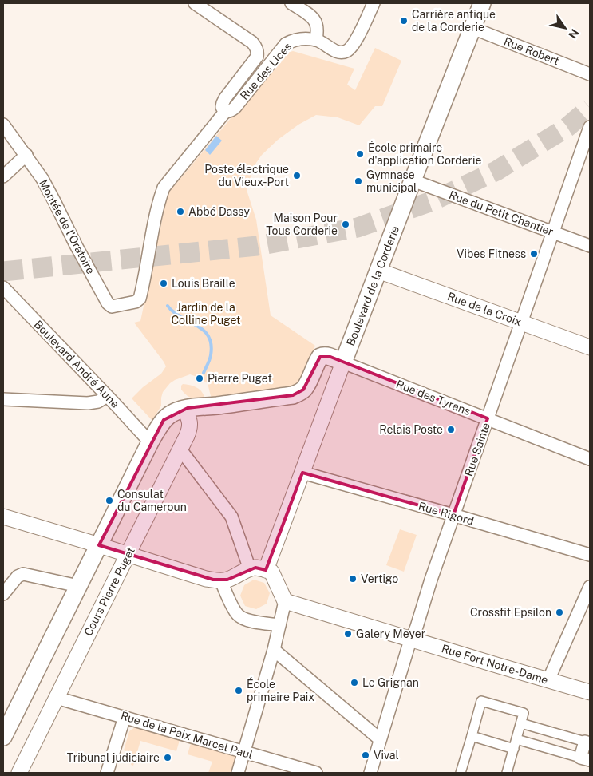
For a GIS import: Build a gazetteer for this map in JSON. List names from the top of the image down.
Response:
{
  "streets": {
    "main road": ["Boulevard de la Corderie"],
    "street": [
      "Rue Robert",
      "Rue des Lices",
      "Rue du Petit Chantier",
      "Montée de l'Oratoire",
      "Rue de la Croix",
      "Boulevard André Aune",
      "Rue des Tyrans",
      "Rue Sainte",
      "Rue Rigord",
      "Cours Pierre Puget",
      "Rue Fort Notre-Dame",
      "Rue de la Paix Marcel Paul"
    ]
  },
  "crossings": [
    ["Rue Robert", "Boulevard de la Corderie"],
    ["Rue des Lices", "Montée de l'Oratoire"],
    ["Rue du Petit Chantier", "Boulevard de la Corderie"],
    ["Rue du Petit Chantier", "Rue Sainte"],
    ["Boulevard de la Corderie", "Rue de la Croix"],
    ["Boulevard de la Corderie", "Rue des Tyrans"],
    ["Boulevard de la Corderie", "Rue Rigord"],
    ["Rue de la Croix", "Rue Sainte"],
    ["Rue des Tyrans", "Rue Sainte"],
    ["Rue Sainte", "Rue Rigord"],
    ["Rue Sainte", "Rue Fort Notre-Dame"],
    ["Cours Pierre Puget", "Rue de la Paix Marcel Paul"]
  ],
  "parks": ["Jardin de la Colline Puget"],
  "places": [
    "Carrière antique de la Corderie",
    "École primaire d'application Corderie",
    "Poste électrique du Vieux-Port",
    "Gymnase municipal",
    "Abbé Dassy",
    "Maison Pour Tous Corderie",
    "Vibes Fitness",
    "Louis Braille",
    "Pierre Puget",
    "Relais Poste",
    "Consulat du Cameroun",
    "Vertigo",
    "Crossfit Epsilon",
    "Galery Meyer",
    "Le Grignan",
    "École primaire Paix",
    "Vival",
    "Tribunal judiciaire"
  ],
  "north": "bottom right"
}
